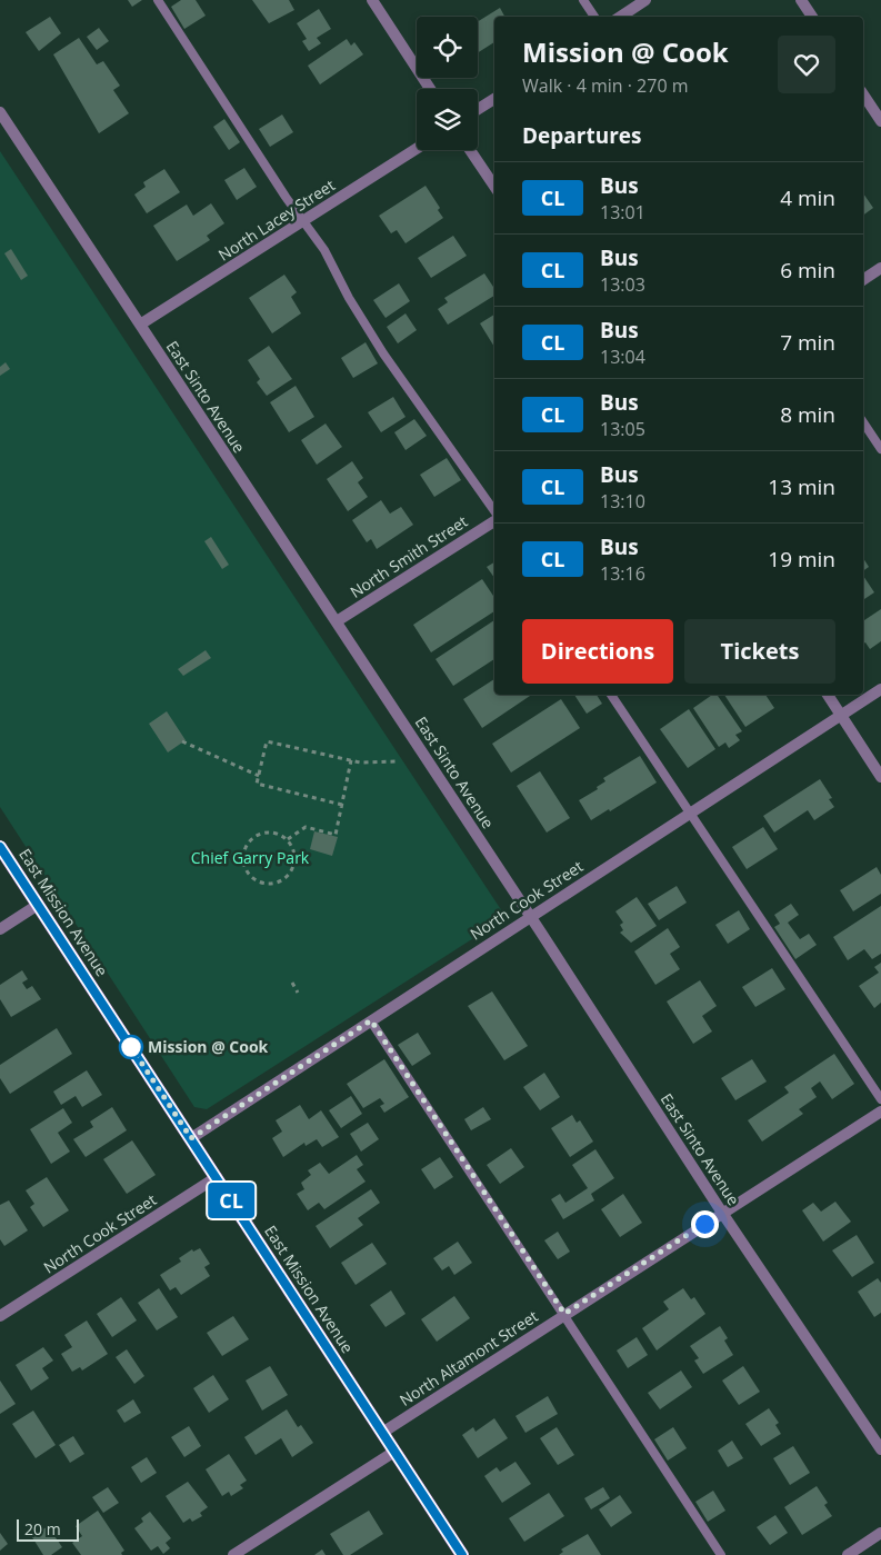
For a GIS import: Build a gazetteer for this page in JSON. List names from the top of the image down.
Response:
{
  "streets": {
    "main road": ["East Mission Avenue"],
    "street": [
      "North Lacey Street",
      "East Sinto Avenue",
      "North Smith Street",
      "North Cook Street",
      "North Altamont Street"
    ]
  },
  "crossings": [
    ["North Lacey Street", "East Sinto Avenue"],
    ["East Sinto Avenue", "North Smith Street"],
    ["East Sinto Avenue", "North Cook Street"],
    ["East Sinto Avenue", "North Altamont Street"],
    ["North Cook Street", "East Mission Avenue"],
    ["East Mission Avenue", "North Altamont Street"]
  ],
  "parks": ["Chief Garry Park"],
  "places": ["Mission @ Cook"],
  "lines": ["bus line CL"],
  "scale_bar": "20 m",
  "page": {
    "on_map": "CL",
    "heading": [
      ["Mission @ Cook", "Walk · 4 min · 270 m"],
      "Departures"
    ],
    "list": [
      {
        "mark": "CL",
        "name": "Bus",
        "note": "13:01",
        "value": "4 min"
      },
      {
        "mark": "CL",
        "name": "Bus",
        "note": "13:03",
        "value": "6 min"
      },
      {
        "mark": "CL",
        "name": "Bus",
        "note": "13:04",
        "value": "7 min"
      },
      {
        "mark": "CL",
        "name": "Bus",
        "note": "13:05",
        "value": "8 min"
      },
      {
        "mark": "CL",
        "name": "Bus",
        "note": "13:10",
        "value": "13 min"
      },
      {
        "mark": "CL",
        "name": "Bus",
        "note": "13:16",
        "value": "19 min"
      }
    ],
    "buttons": ["Directions", "Tickets"],
    "scale": "20 m"
  }
}
